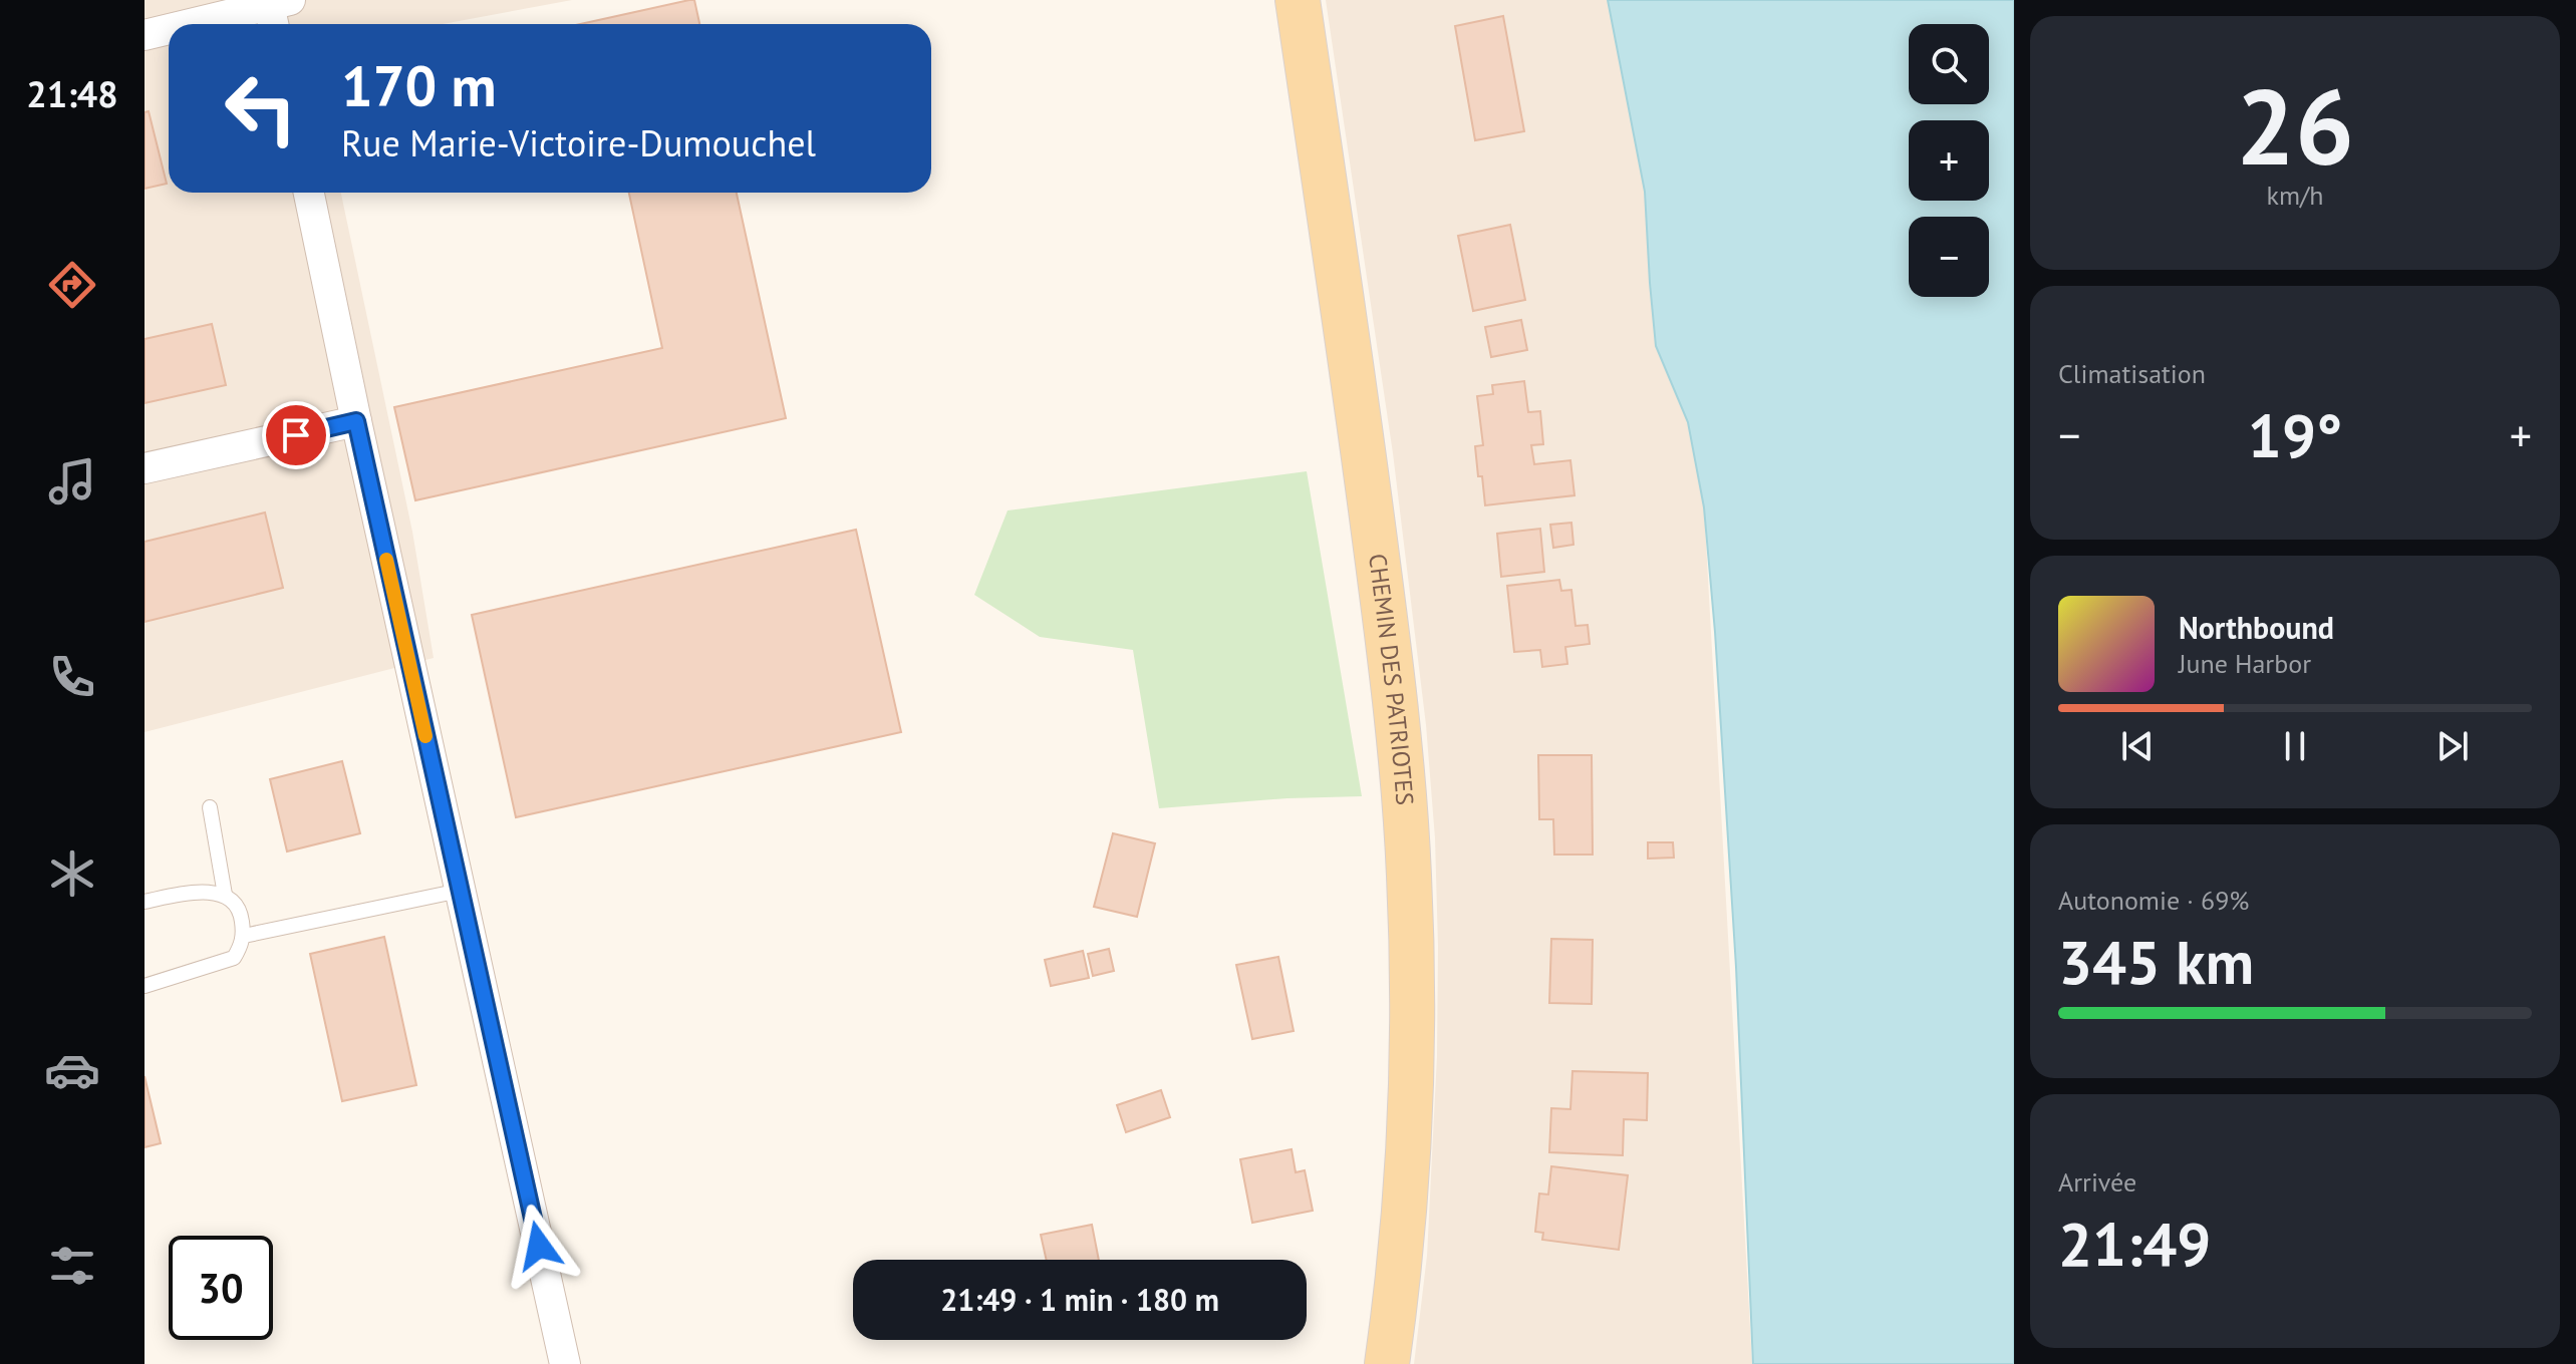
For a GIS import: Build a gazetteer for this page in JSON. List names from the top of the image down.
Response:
{
  "streets": {
    "main road": ["CHEMIN DES PATRIOTES"]
  },
  "page": {
    "tabs": "21:48",
    "tile": [
      ["26", "km/h"],
      "Climatisation",
      ["Autonomie · 69%", "345 km"],
      ["Arrivée", "21:49"]
    ],
    "map_buttons": ["+", "−"],
    "turn": ["170 m", "Rue Marie-Victoire-Dumouchel"],
    "heat": ["−", "19°", "+"],
    "song": ["Northbound", "June Harbor"],
    "limit": "30",
    "trip": "21:49 · 1 min · 180 m"
  }
}
